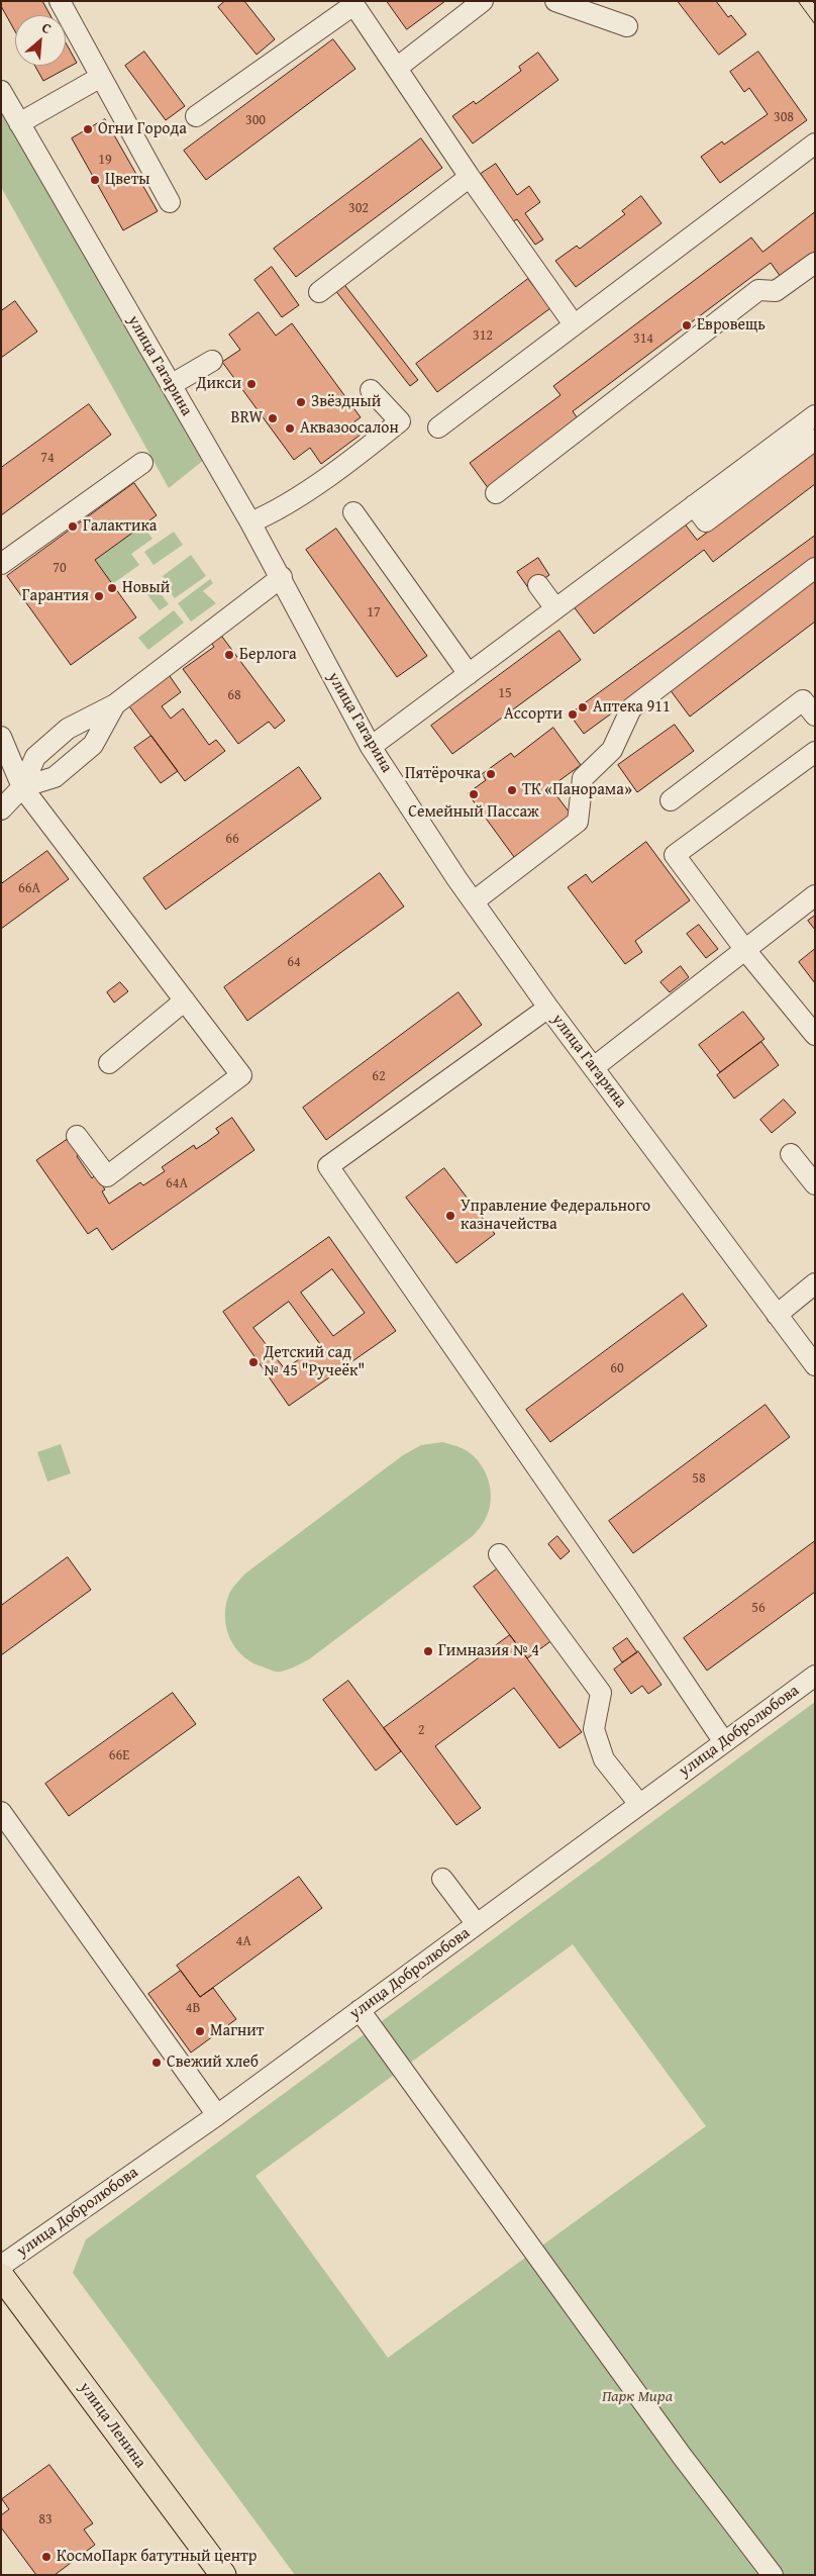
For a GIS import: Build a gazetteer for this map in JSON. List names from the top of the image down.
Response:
{
  "streets": {
    "main road": ["улица Ленина"],
    "street": ["улица Гагарина", "улица Добролюбова"]
  },
  "parks": ["Парк Мира"],
  "places": [
    "Огни Города",
    "Цветы",
    "Евровещь",
    "Дикси",
    "Звёздный",
    "BRW",
    "Аквазоосалон",
    "Галактика",
    "Новый",
    "Гарантия",
    "Берлога",
    "Аптека 911",
    "Ассорти",
    "Пятёрочка",
    "ТК «Панорама»",
    "Семейный Пассаж",
    "Управление Федерального казначейства",
    "Детский сад № 45 \"Ручеёк\"",
    "Гимназия № 4",
    "Магнит",
    "Свежий хлеб",
    "КосмоПарк батутный центр"
  ],
  "house_numbers": [
    "308",
    "300",
    "19",
    "302",
    "312",
    "314",
    "74",
    "70",
    "17",
    "15",
    "68",
    "66",
    "66А",
    "64",
    "62",
    "64А",
    "60",
    "58",
    "56",
    "2",
    "66Е",
    "4А",
    "4В",
    "83"
  ],
  "north": "top right"
}
